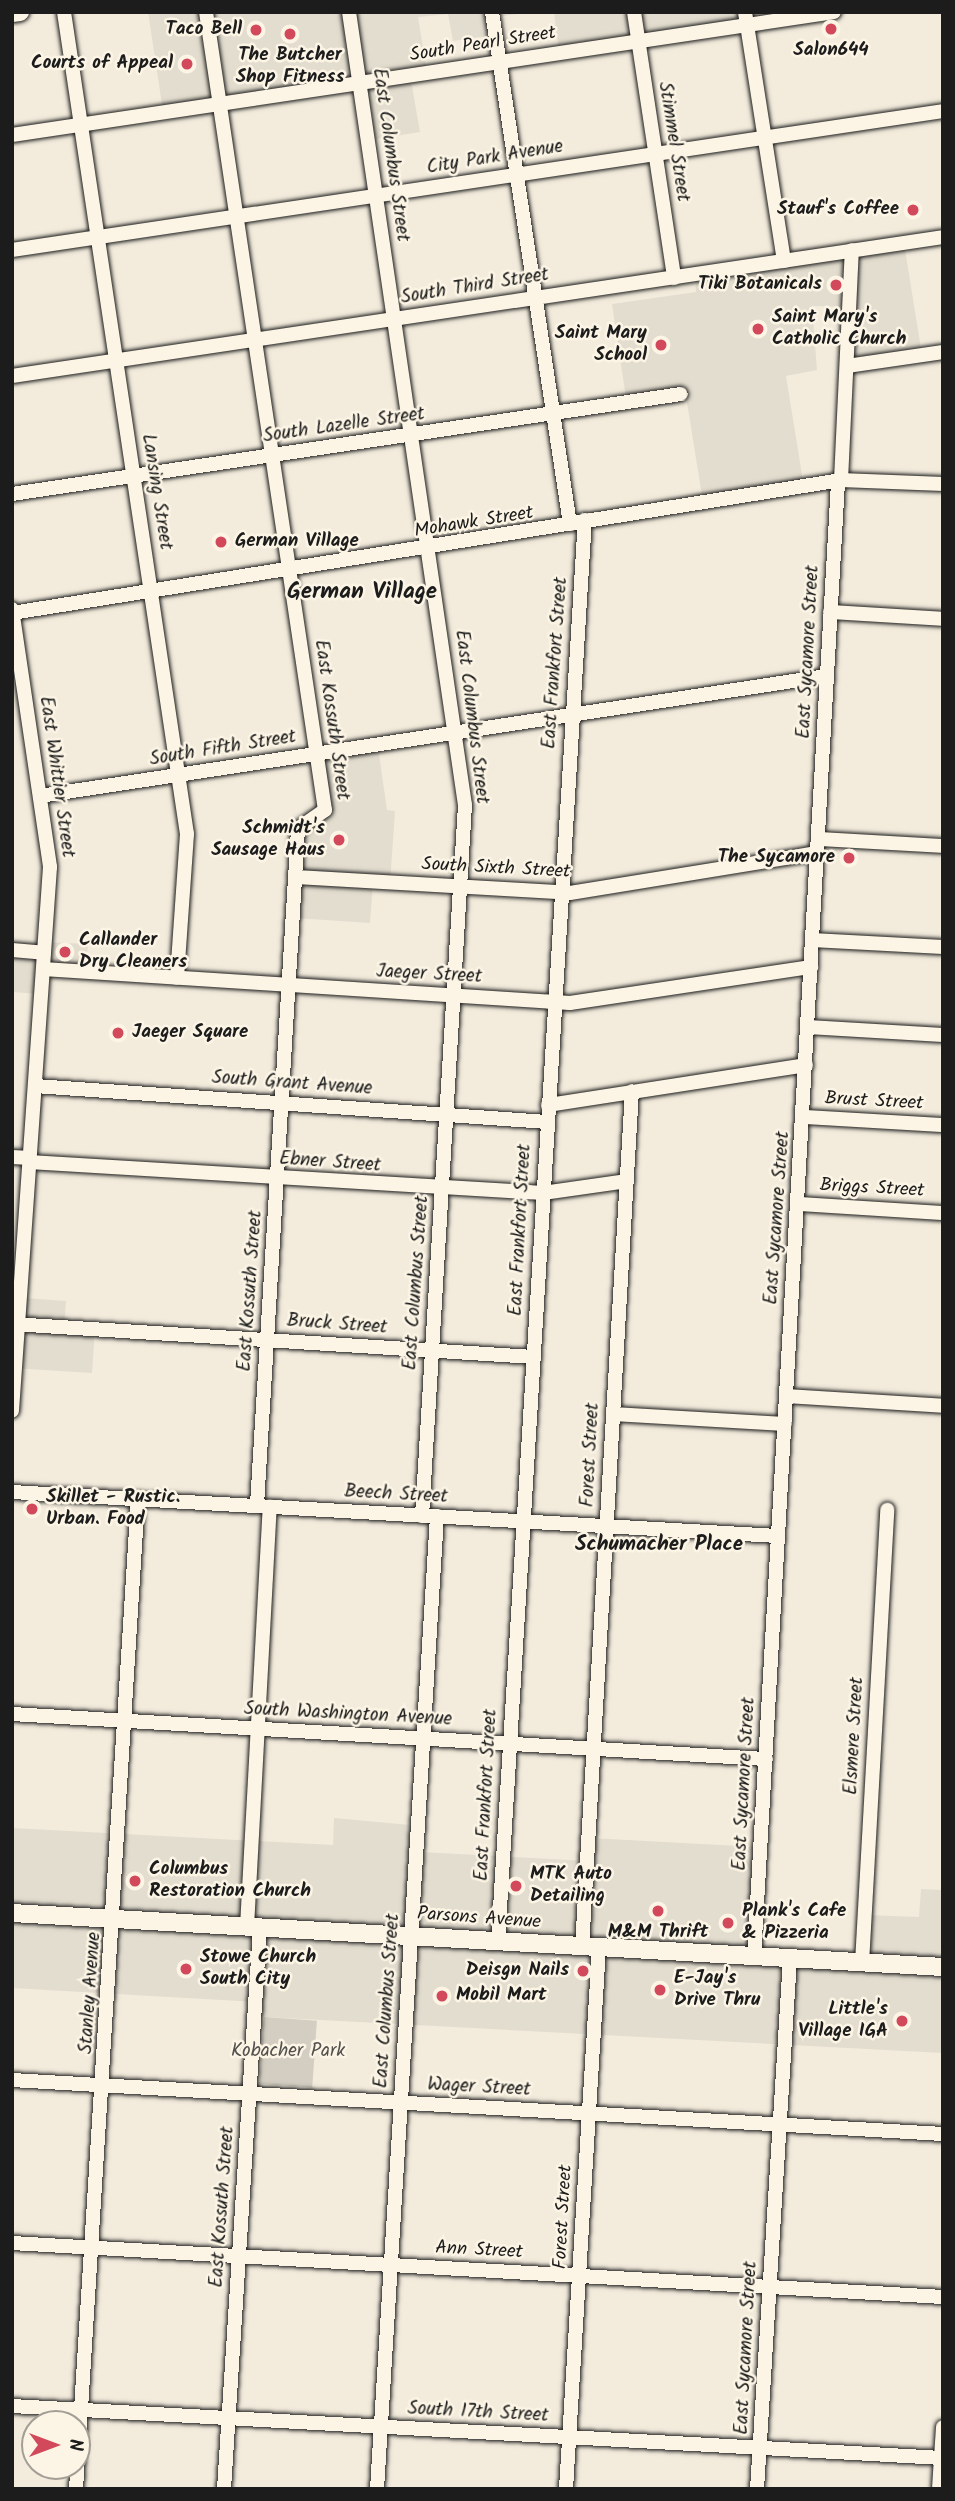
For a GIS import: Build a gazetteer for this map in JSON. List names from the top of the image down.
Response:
{
  "streets": {
    "main road": ["Parsons Avenue"],
    "street": [
      "South Pearl Street",
      "Stimmel Street",
      "East Columbus Street",
      "City Park Avenue",
      "South Third Street",
      "South Lazelle Street",
      "Lansing Street",
      "Mohawk Street",
      "East Sycamore Street",
      "East Frankfort Street",
      "East Kossuth Street",
      "South Fifth Street",
      "East Whittier Street",
      "South Sixth Street",
      "Jaeger Street",
      "South Grant Avenue",
      "Brust Street",
      "Ebner Street",
      "Briggs Street",
      "Bruck Street",
      "Forest Street",
      "Beech Street",
      "South Washington Avenue",
      "Elsmere Street",
      "Stanley Avenue",
      "Wager Street",
      "Ann Street",
      "South 17th Street"
    ]
  },
  "crossings": [
    ["South Pearl Street", "Stimmel Street"],
    ["South Pearl Street", "East Columbus Street"],
    ["South Pearl Street", "Lansing Street"],
    ["South Pearl Street", "East Kossuth Street"],
    ["Stimmel Street", "City Park Avenue"],
    ["Stimmel Street", "South Third Street"],
    ["East Columbus Street", "City Park Avenue"],
    ["East Columbus Street", "South Third Street"],
    ["East Columbus Street", "South Lazelle Street"],
    ["East Columbus Street", "Mohawk Street"],
    ["East Columbus Street", "South Fifth Street"],
    ["East Columbus Street", "South Sixth Street"],
    ["East Columbus Street", "Jaeger Street"],
    ["East Columbus Street", "South Grant Avenue"],
    ["East Columbus Street", "Ebner Street"],
    ["East Columbus Street", "Bruck Street"],
    ["East Columbus Street", "Beech Street"],
    ["East Columbus Street", "South Washington Avenue"],
    ["East Columbus Street", "Parsons Avenue"],
    ["East Columbus Street", "Wager Street"],
    ["East Columbus Street", "Ann Street"],
    ["East Columbus Street", "South 17th Street"],
    ["City Park Avenue", "Lansing Street"],
    ["City Park Avenue", "East Kossuth Street"],
    ["South Third Street", "Lansing Street"],
    ["South Third Street", "East Sycamore Street"],
    ["South Third Street", "East Kossuth Street"],
    ["South Lazelle Street", "Lansing Street"],
    ["South Lazelle Street", "East Kossuth Street"],
    ["Lansing Street", "Mohawk Street"],
    ["Lansing Street", "South Fifth Street"],
    ["Lansing Street", "Jaeger Street"],
    ["Mohawk Street", "East Sycamore Street"],
    ["Mohawk Street", "East Frankfort Street"],
    ["Mohawk Street", "East Kossuth Street"],
    ["Mohawk Street", "East Whittier Street"],
    ["East Sycamore Street", "South Fifth Street"],
    ["East Sycamore Street", "South Sixth Street"],
    ["East Sycamore Street", "Jaeger Street"],
    ["East Sycamore Street", "Brust Street"],
    ["East Sycamore Street", "Briggs Street"],
    ["East Sycamore Street", "Beech Street"],
    ["East Sycamore Street", "South Washington Avenue"],
    ["East Sycamore Street", "Parsons Avenue"],
    ["East Sycamore Street", "Wager Street"],
    ["East Sycamore Street", "Ann Street"],
    ["East Sycamore Street", "South 17th Street"],
    ["East Frankfort Street", "South Fifth Street"],
    ["East Frankfort Street", "South Sixth Street"],
    ["East Frankfort Street", "Jaeger Street"],
    ["East Frankfort Street", "South Grant Avenue"],
    ["East Frankfort Street", "Ebner Street"],
    ["East Frankfort Street", "Bruck Street"],
    ["East Frankfort Street", "Beech Street"],
    ["East Frankfort Street", "South Washington Avenue"],
    ["East Frankfort Street", "Parsons Avenue"],
    ["East Kossuth Street", "South Fifth Street"],
    ["East Kossuth Street", "South Sixth Street"],
    ["East Kossuth Street", "Jaeger Street"],
    ["East Kossuth Street", "South Grant Avenue"],
    ["East Kossuth Street", "Ebner Street"],
    ["East Kossuth Street", "Bruck Street"],
    ["East Kossuth Street", "Beech Street"],
    ["East Kossuth Street", "South Washington Avenue"],
    ["East Kossuth Street", "Parsons Avenue"],
    ["East Kossuth Street", "Wager Street"],
    ["East Kossuth Street", "Ann Street"],
    ["East Kossuth Street", "South 17th Street"],
    ["South Fifth Street", "East Whittier Street"],
    ["East Whittier Street", "Jaeger Street"],
    ["East Whittier Street", "South Grant Avenue"],
    ["East Whittier Street", "Ebner Street"],
    ["East Whittier Street", "Bruck Street"],
    ["Ebner Street", "Forest Street"],
    ["Forest Street", "Beech Street"],
    ["Forest Street", "South Washington Avenue"],
    ["Forest Street", "Parsons Avenue"],
    ["Forest Street", "Wager Street"],
    ["Forest Street", "Ann Street"],
    ["Forest Street", "South 17th Street"],
    ["Beech Street", "Stanley Avenue"],
    ["South Washington Avenue", "Stanley Avenue"],
    ["Elsmere Street", "Parsons Avenue"],
    ["Parsons Avenue", "Stanley Avenue"],
    ["Stanley Avenue", "Wager Street"],
    ["Stanley Avenue", "Ann Street"]
  ],
  "districts": ["German Village", "Schumacher Place"],
  "parks": ["Kobacher Park"],
  "places": [
    "Salon644",
    "Taco Bell",
    "The Butcher Shop Fitness",
    "Courts of Appeal",
    "Stauf's Coffee",
    "Tiki Botanicals",
    "Saint Mary's Catholic Church",
    "Saint Mary School",
    "German Village",
    "Schmidt's Sausage Haus",
    "The Sycamore",
    "Callander Dry Cleaners",
    "Jaeger Square",
    "Skillet - Rustic. Urban. Food",
    "Columbus Restoration Church",
    "MTK Auto Detailing",
    "M&M Thrift",
    "Plank's Cafe & Pizzeria",
    "Stowe Church South City",
    "Deisgn Nails",
    "E-Jay's Drive Thru",
    "Mobil Mart",
    "Little's Village IGA"
  ],
  "north": "right"
}
